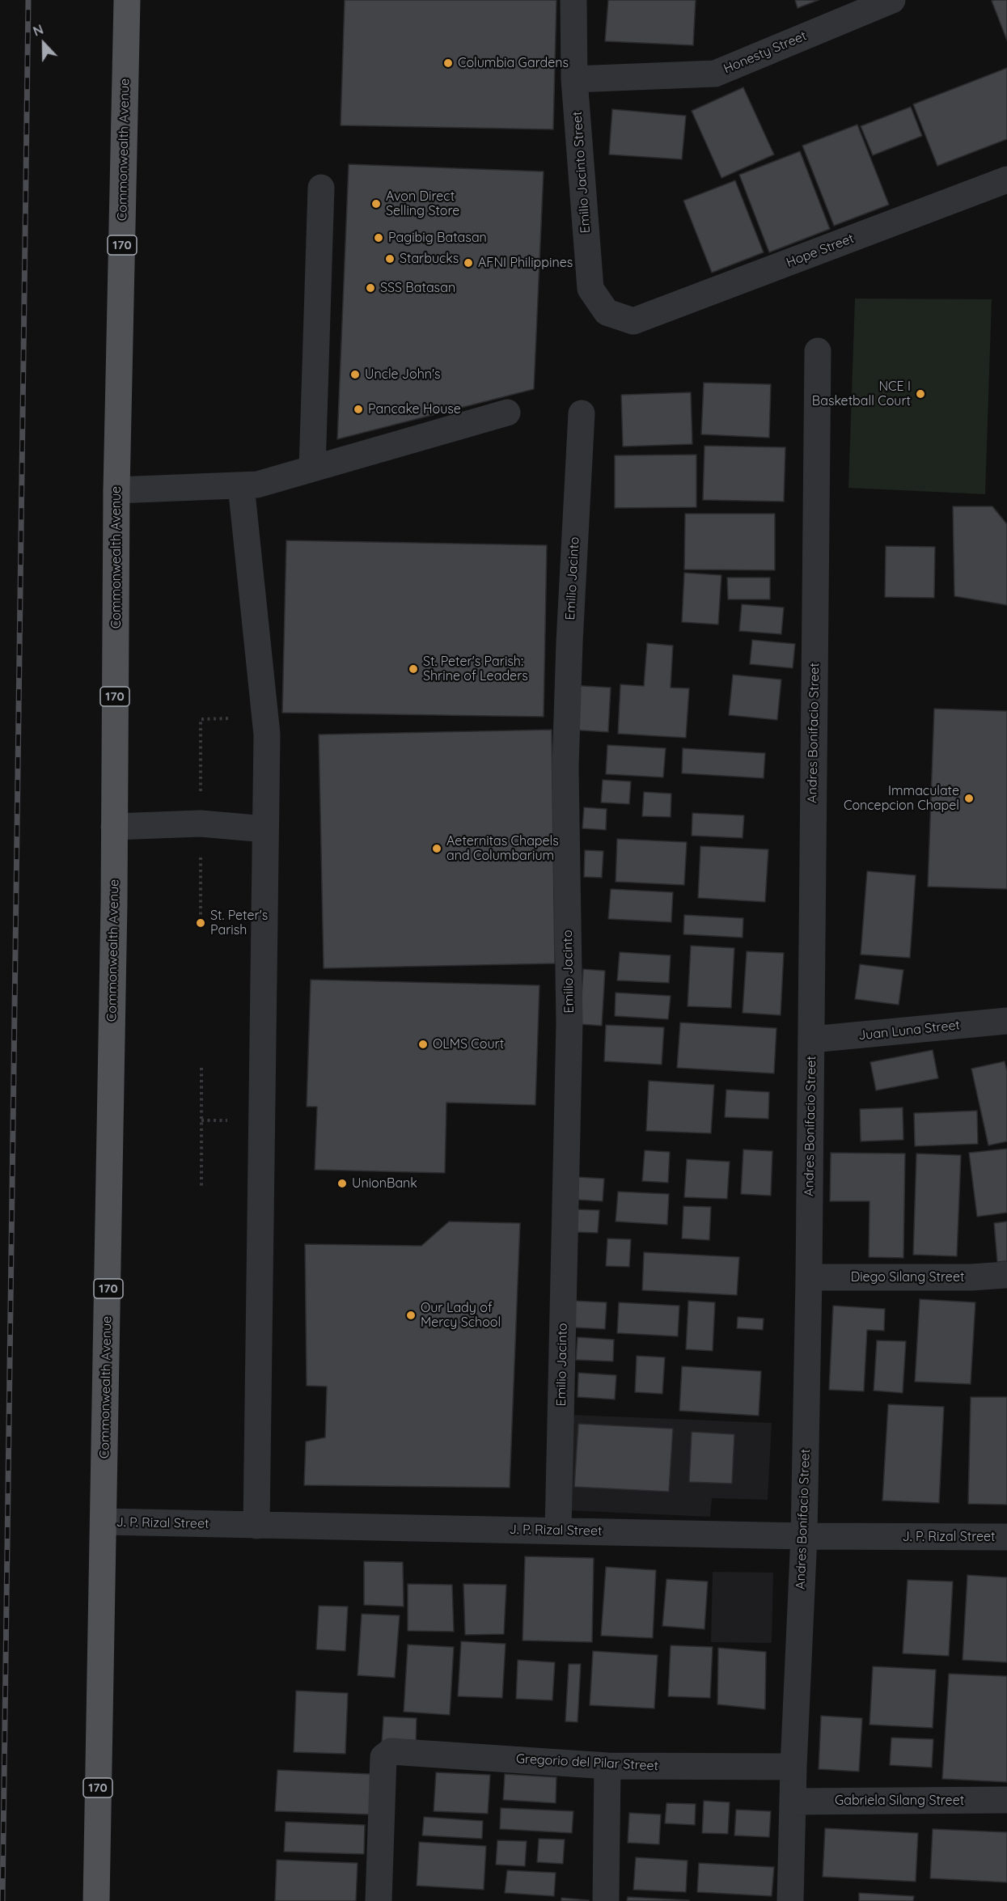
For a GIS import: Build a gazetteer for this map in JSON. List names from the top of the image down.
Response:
{
  "streets": {
    "main road": ["Commonwealth Avenue", "170"],
    "street": [
      "Honesty Street",
      "Emilio Jacinto Street",
      "Hope Street",
      "Emilio Jacinto",
      "Andres Bonifacio Street",
      "Juan Luna Street",
      "Diego Silang Street",
      "J. P. Rizal Street",
      "Gregorio del Pilar Street",
      "Gabriela Silang Street"
    ]
  },
  "crossings": [
    ["Honesty Street", "Emilio Jacinto Street"],
    ["Commonwealth Avenue", "J. P. Rizal Street"],
    ["Emilio Jacinto Street", "Hope Street"],
    ["Emilio Jacinto", "J. P. Rizal Street"],
    ["Andres Bonifacio Street", "Juan Luna Street"],
    ["Andres Bonifacio Street", "Diego Silang Street"],
    ["Andres Bonifacio Street", "J. P. Rizal Street"],
    ["Andres Bonifacio Street", "Gregorio del Pilar Street"],
    ["Andres Bonifacio Street", "Gabriela Silang Street"]
  ],
  "places": [
    "Columbia Gardens",
    "Avon Direct Selling Store",
    "Pagibig Batasan",
    "Starbucks",
    "AFNI Philippines",
    "SSS Batasan",
    "Uncle John's",
    "NCE I Basketball Court",
    "Pancake House",
    "St. Peter's Parish: Shrine of Leaders",
    "Immaculate Concepcion Chapel",
    "Aeternitas Chapels and Columbarium",
    "St. Peter's Parish",
    "OLMS Court",
    "UnionBank",
    "Our Lady of Mercy School"
  ],
  "north": "top"
}
